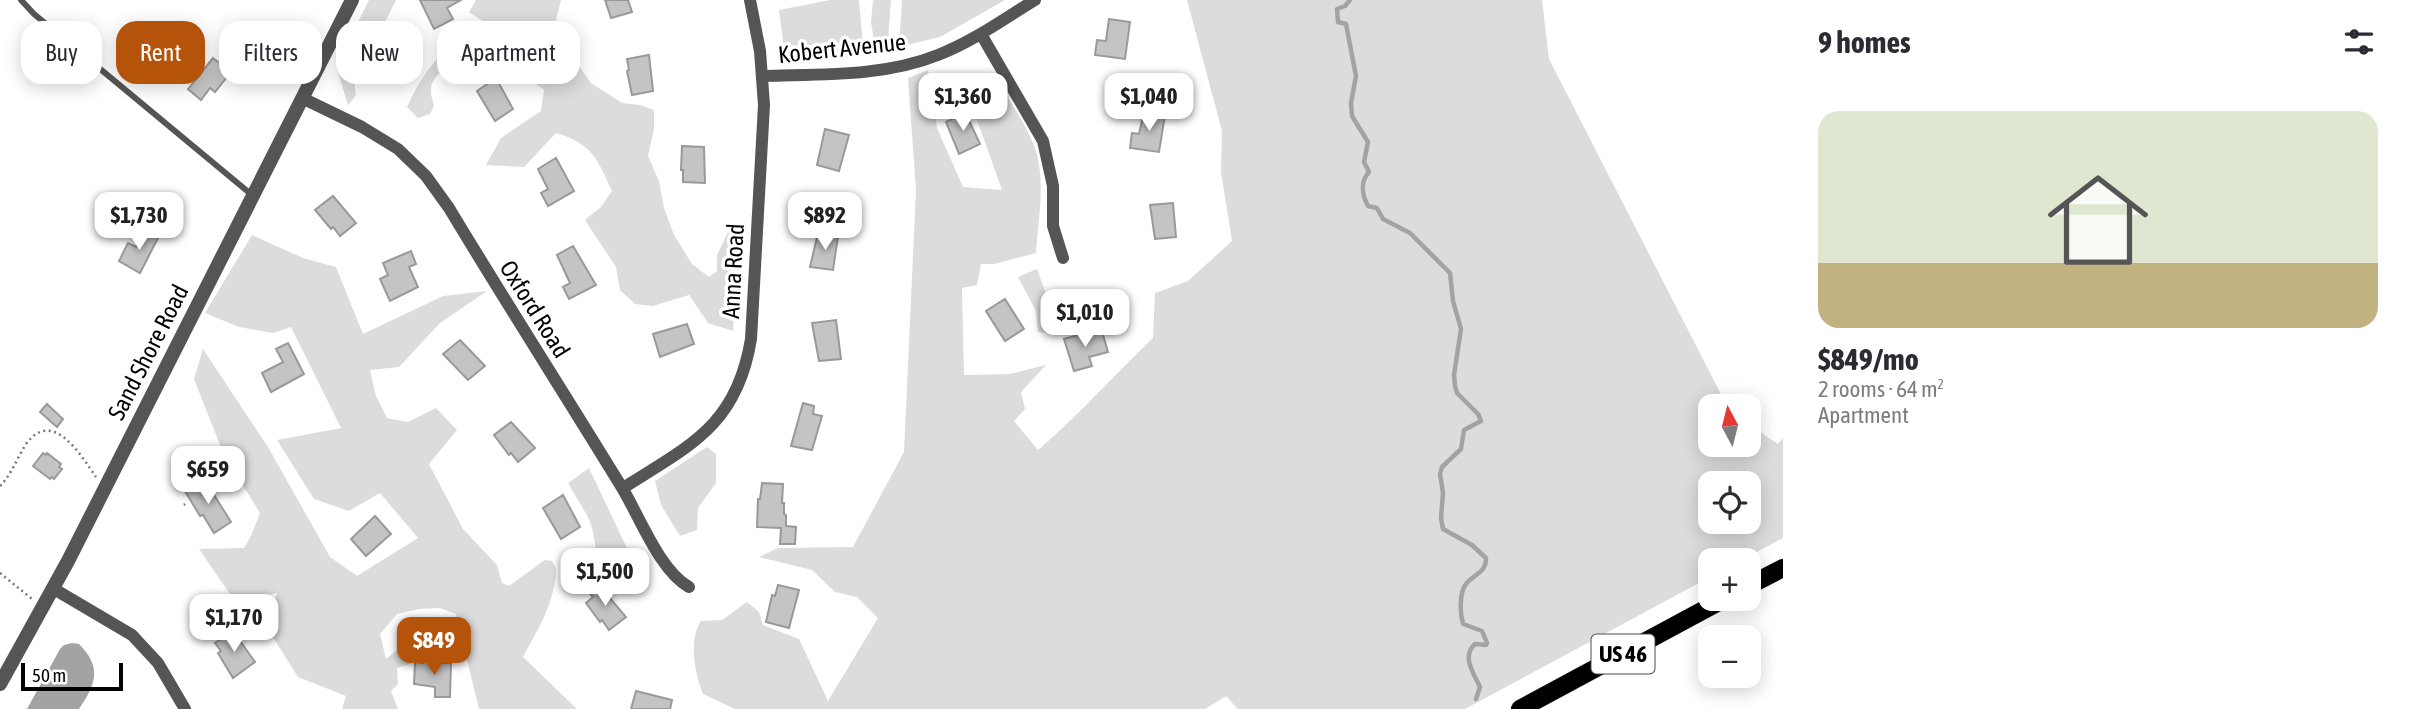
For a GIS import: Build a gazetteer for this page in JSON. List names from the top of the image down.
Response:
{
  "streets": {
    "main road": ["US 46"],
    "street": [
      "Kobert Avenue",
      "Anna Road",
      "Oxford Road",
      "Sand Shore Road"
    ]
  },
  "crossings": [
    ["Kobert Avenue", "Anna Road"],
    ["Anna Road", "Oxford Road"],
    ["Oxford Road", "Sand Shore Road"]
  ],
  "scale_bar": "50 m",
  "north": "top",
  "page": {
    "heading": "9 homes",
    "chip": [
      "Buy",
      "Rent",
      "Filters",
      "New",
      "Apartment"
    ],
    "price": [
      "$1,360",
      "$1,040",
      "$1,730",
      "$892",
      "$1,010",
      "$659",
      "$1,500",
      "$1,170",
      "$849"
    ],
    "list": [
      {
        "name": "$849/mo",
        "note": "2 rooms · 64 m² · Apartment"
      }
    ],
    "map_buttons": ["+", "−"],
    "scale": "50 m"
  }
}
